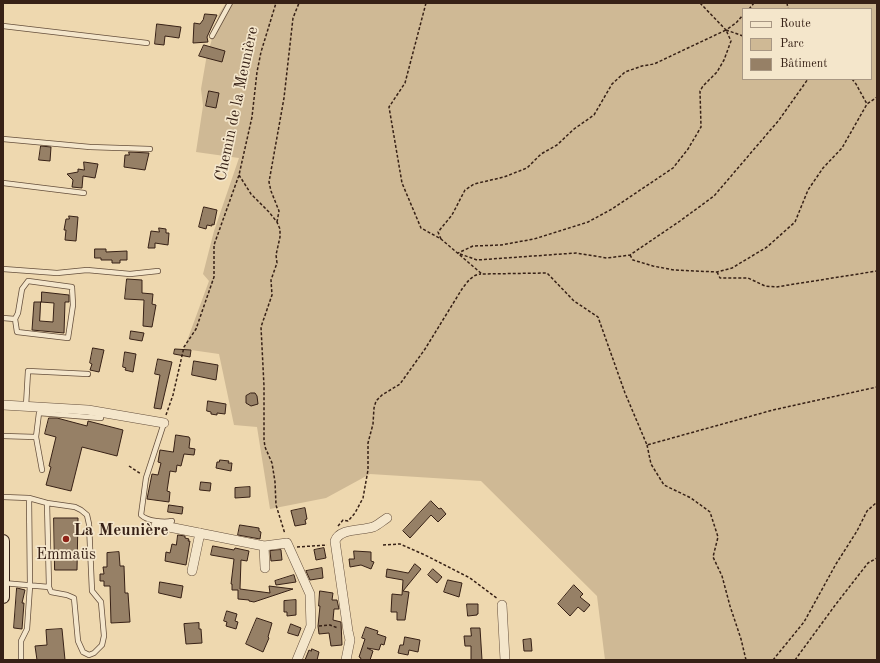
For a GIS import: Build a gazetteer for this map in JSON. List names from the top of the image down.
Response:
{
  "streets": {
    "path": ["Chemin de la Meunière"]
  },
  "districts": ["La Meunière"],
  "places": ["Emmaüs"],
  "legend": ["Route", "Parc", "Bâtiment"]
}
